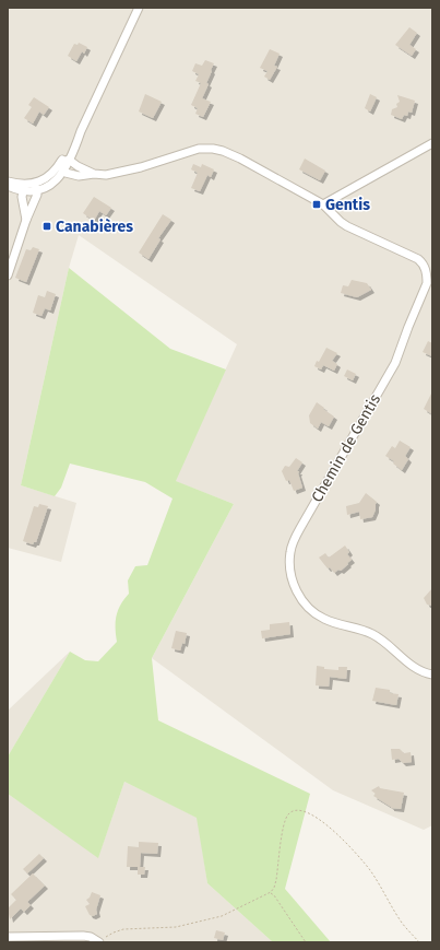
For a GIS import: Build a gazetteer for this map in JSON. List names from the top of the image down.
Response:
{
  "streets": {
    "street": ["Chemin de Gentis"]
  },
  "places": {
    "transit": ["Gentis", "Canabières"]
  }
}
